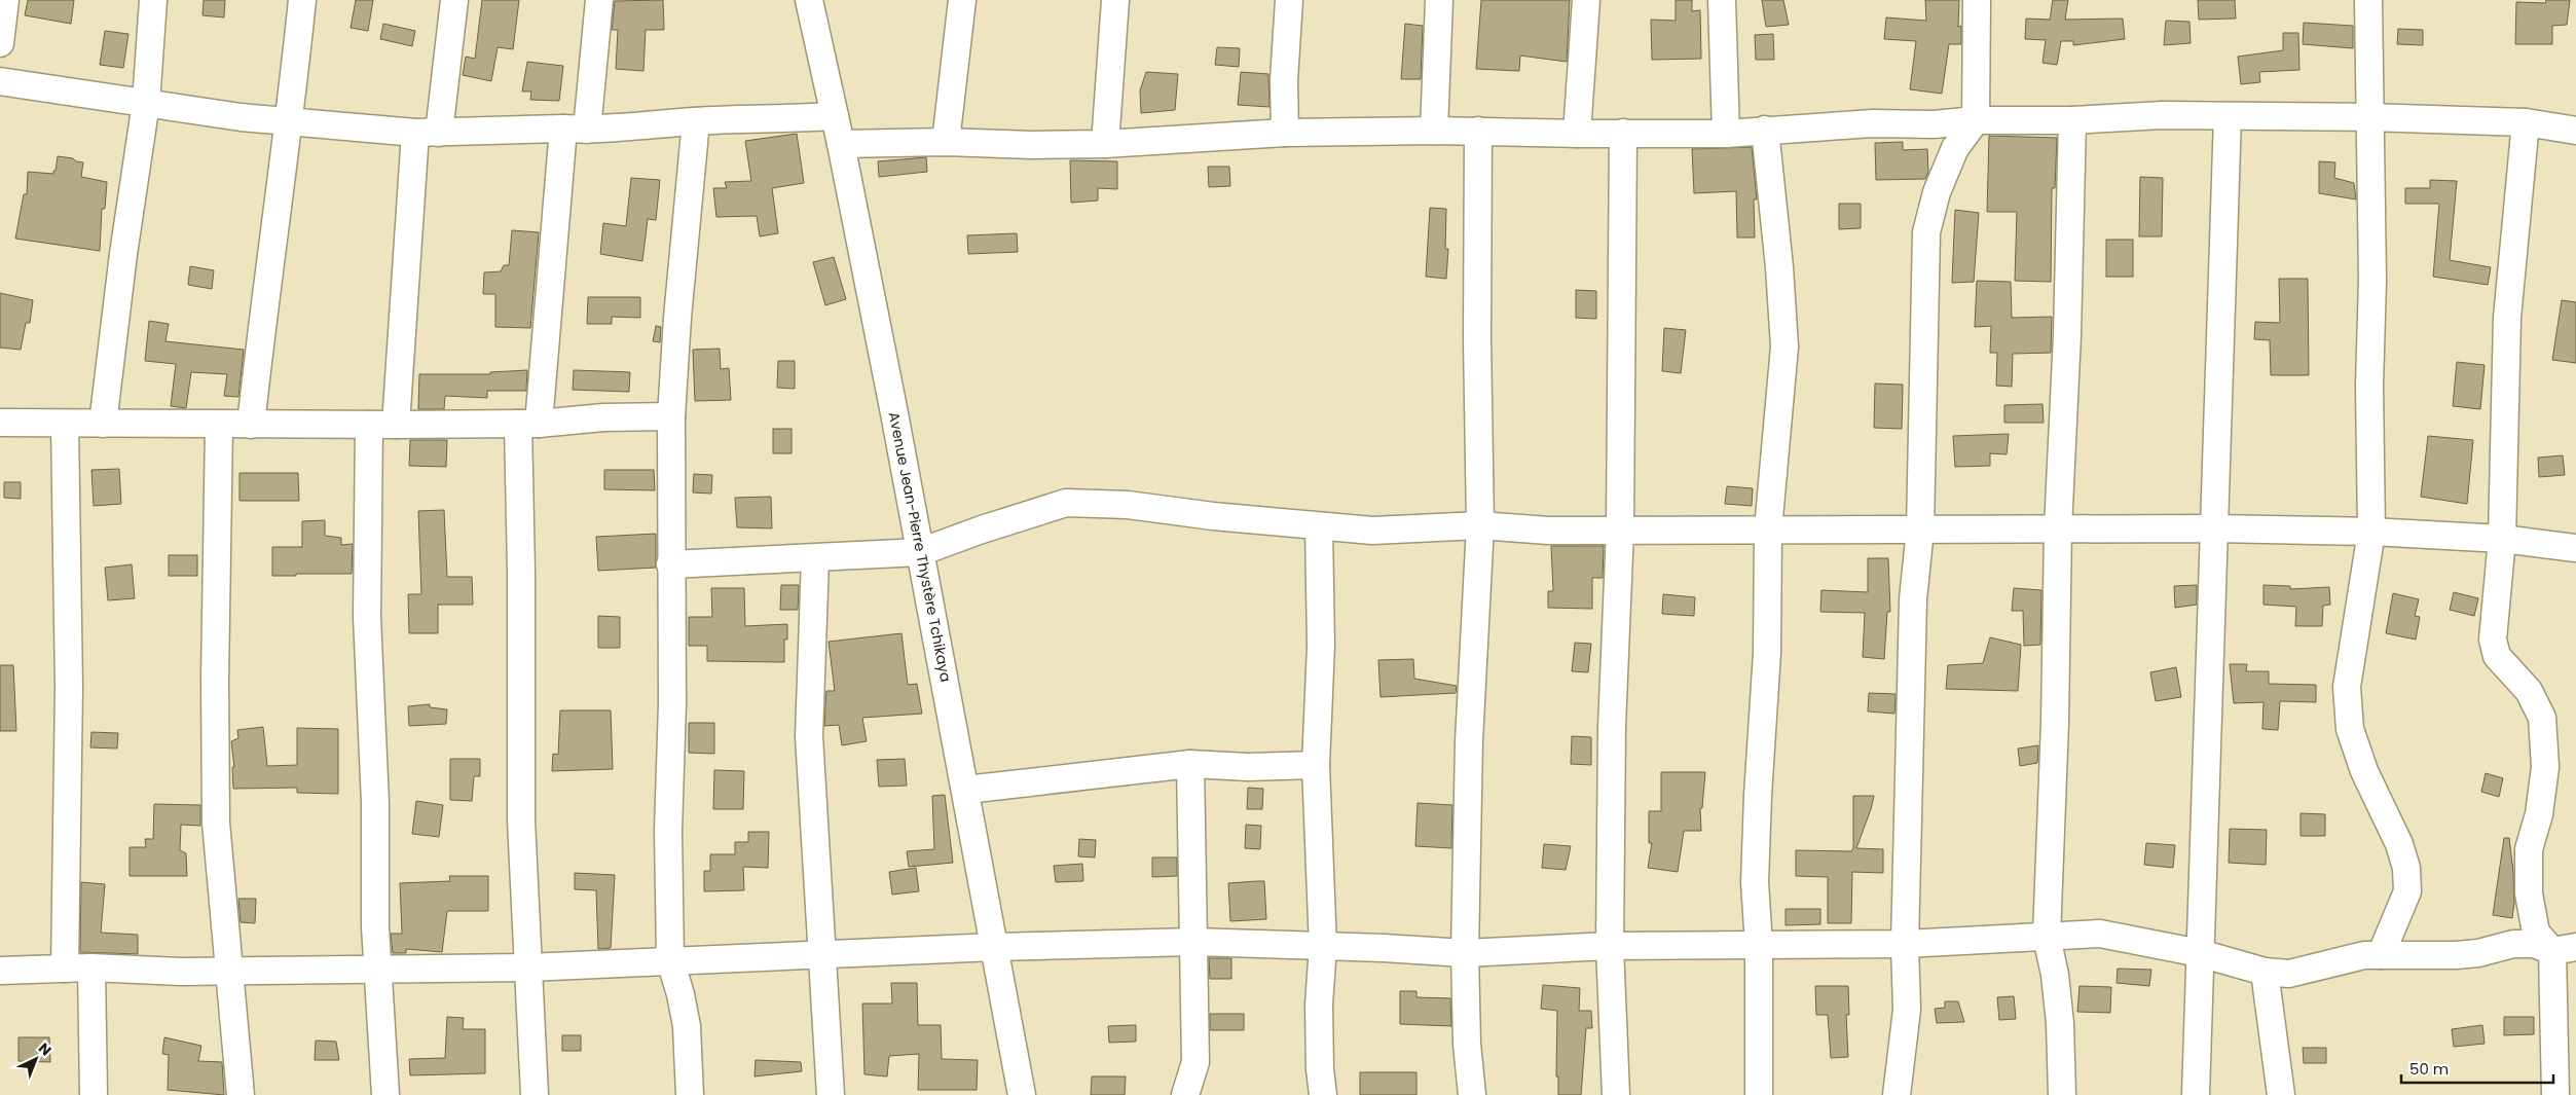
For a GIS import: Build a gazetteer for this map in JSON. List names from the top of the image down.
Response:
{
  "streets": {
    "street": ["Avenue Jean-Pierre Thystère Tchikaya"]
  },
  "scale_bar": "50 m",
  "north": "top right"
}
